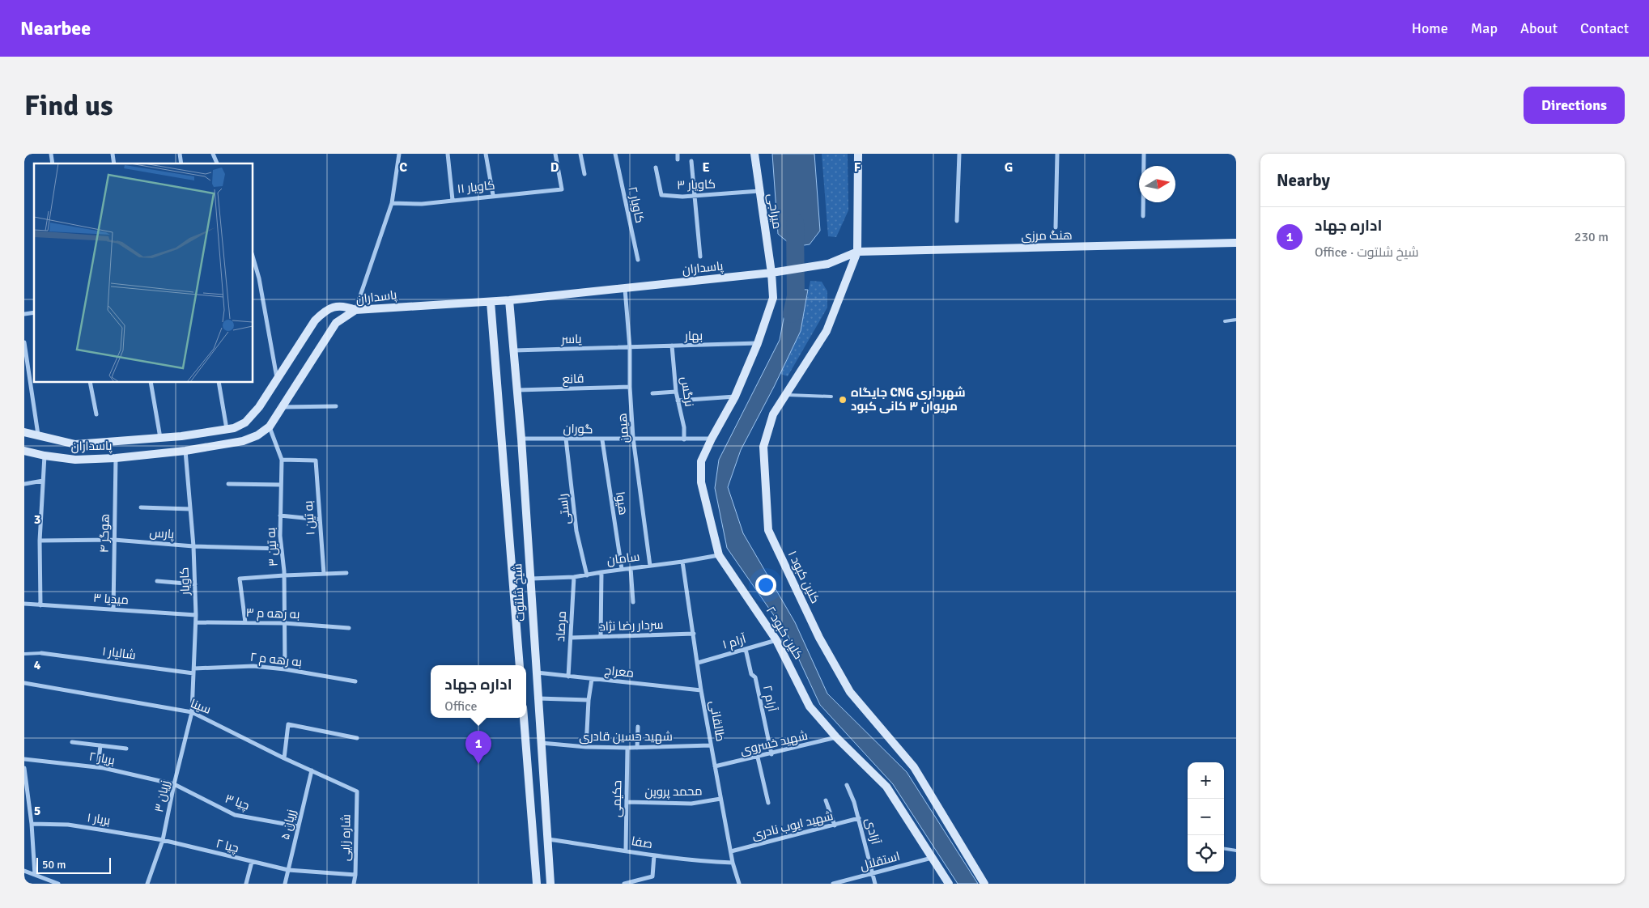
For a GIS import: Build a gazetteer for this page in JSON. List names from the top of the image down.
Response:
{
  "streets": {
    "main road": [
      "میراجی",
      "هنگ مرزی",
      "پاسداران",
      "کلین کبود ۱",
      "شیخ شلتوت",
      "کلین کبود ۲"
    ],
    "street": [
      "کاویار ۳",
      "کاویار ۱۱",
      "کاویار ۲",
      "بهار",
      "یاسر",
      "قانع",
      "نرگس",
      "هیمن",
      "گوران",
      "هیوا",
      "راستی",
      "به تین ۱",
      "هوگر ۴",
      "پارس",
      "به تین ۳",
      "سامان",
      "کاویار",
      "میدیا ۳",
      "به رهه م ۳",
      "سردار رضا نژاد",
      "مرصاد",
      "آرام ۱",
      "شالیار ۱",
      "به رهه م ۲",
      "معراج",
      "آرام ۲",
      "سینا",
      "طالقانی",
      "شهید حسین قادری",
      "شهید خسروی",
      "بریار ۲",
      "محمد پروین",
      "زریان ۳",
      "حکیمی",
      "چیا ۳",
      "بریار ۱",
      "زریان ۵",
      "شهید ایوب نادری",
      "آزادی",
      "شاره زایی",
      "صفا",
      "چیا ۲",
      "استقلال"
    ]
  },
  "crossings": [
    ["کاویار ۳", "میراجی"],
    ["میراجی", "پاسداران"],
    ["میراجی", "کلین کبود ۲"],
    ["هنگ مرزی", "پاسداران"],
    ["هنگ مرزی", "کلین کبود ۱"],
    ["پاسداران", "هیمن"],
    ["پاسداران", "هوگر ۴"],
    ["پاسداران", "به تین ۳"],
    ["پاسداران", "کلین کبود ۱"],
    ["پاسداران", "کاویار"],
    ["پاسداران", "شیخ شلتوت"],
    ["پاسداران", "کلین کبود ۲"],
    ["بهار", "یاسر"],
    ["بهار", "نرگس"],
    ["بهار", "هیمن"],
    ["بهار", "کلین کبود ۲"],
    ["یاسر", "هیمن"],
    ["یاسر", "شیخ شلتوت"],
    ["قانع", "هیمن"],
    ["قانع", "شیخ شلتوت"],
    ["نرگس", "گوران"],
    ["هیمن", "گوران"],
    ["هیمن", "سامان"],
    ["گوران", "هیوا"],
    ["گوران", "راستی"],
    ["گوران", "شیخ شلتوت"],
    ["گوران", "کلین کبود ۲"],
    ["هیوا", "سامان"],
    ["راستی", "سامان"],
    ["به تین ۱", "به تین ۳"],
    ["هوگر ۴", "پارس"],
    ["هوگر ۴", "میدیا ۳"],
    ["پارس", "به تین ۳"],
    ["پارس", "کاویار"],
    ["به تین ۳", "به رهه م ۳"],
    ["به تین ۳", "به رهه م ۲"],
    ["سامان", "شیخ شلتوت"],
    ["سامان", "مرصاد"],
    ["سامان", "کلین کبود ۲"],
    ["سامان", "طالقانی"],
    ["کاویار", "میدیا ۳"],
    ["کاویار", "به رهه م ۳"],
    ["کاویار", "شالیار ۱"],
    ["کاویار", "به رهه م ۲"],
    ["کاویار", "سینا"],
    ["کاویار", "زریان ۳"],
    ["شیخ شلتوت", "معراج"],
    ["شیخ شلتوت", "شهید حسین قادری"],
    ["شیخ شلتوت", "صفا"],
    ["سردار رضا نژاد", "مرصاد"],
    ["سردار رضا نژاد", "طالقانی"],
    ["مرصاد", "معراج"],
    ["کلین کبود ۲", "آرام ۱"],
    ["کلین کبود ۲", "شهید خسروی"],
    ["کلین کبود ۲", "استقلال"],
    ["آرام ۱", "آرام ۲"],
    ["آرام ۱", "طالقانی"],
    ["شالیار ۱", "به رهه م ۲"],
    ["معراج", "طالقانی"],
    ["آرام ۲", "شهید خسروی"],
    ["سینا", "زریان ۳"],
    ["سینا", "زریان ۵"],
    ["سینا", "شاره زایی"],
    ["طالقانی", "شهید حسین قادری"],
    ["طالقانی", "شهید خسروی"],
    ["طالقانی", "محمد پروین"],
    ["طالقانی", "شهید ایوب نادری"],
    ["طالقانی", "صفا"],
    ["شهید حسین قادری", "حکیمی"],
    ["بریار ۲", "زریان ۳"],
    ["بریار ۲", "چیا ۳"],
    ["محمد پروین", "حکیمی"],
    ["زریان ۳", "چیا ۳"],
    ["زریان ۳", "بریار ۱"],
    ["زریان ۳", "چیا ۲"],
    ["حکیمی", "صفا"],
    ["چیا ۳", "زریان ۵"],
    ["بریار ۱", "چیا ۲"],
    ["زریان ۵", "چیا ۲"],
    ["شهید ایوب نادری", "آزادی"],
    ["آزادی", "استقلال"],
    ["شاره زایی", "چیا ۲"]
  ],
  "places": ["جایگاه CNG شهرداری مریوان ۳ کانی کبود"],
  "scale_bar": "50 m",
  "north": "right",
  "page": {
    "header": "Nearbee",
    "nav": [
      "Home",
      "Map",
      "About",
      "Contact"
    ],
    "buttons": "Directions",
    "title": "Find us",
    "heading": "Nearby",
    "list": [
      {
        "mark": "1",
        "name": "اداره جهاد",
        "note": "Office · شیخ شلتوت",
        "value": "230 m"
      }
    ],
    "popup": ["اداره جهاد", "Office"],
    "pins": "1",
    "map_buttons": ["+", "−"],
    "scale": "50 m"
  },
  "grid": {
    "columns": [
      "C",
      "D",
      "E",
      "F",
      "G"
    ],
    "rows": ["3", "4", "5"]
  }
}
